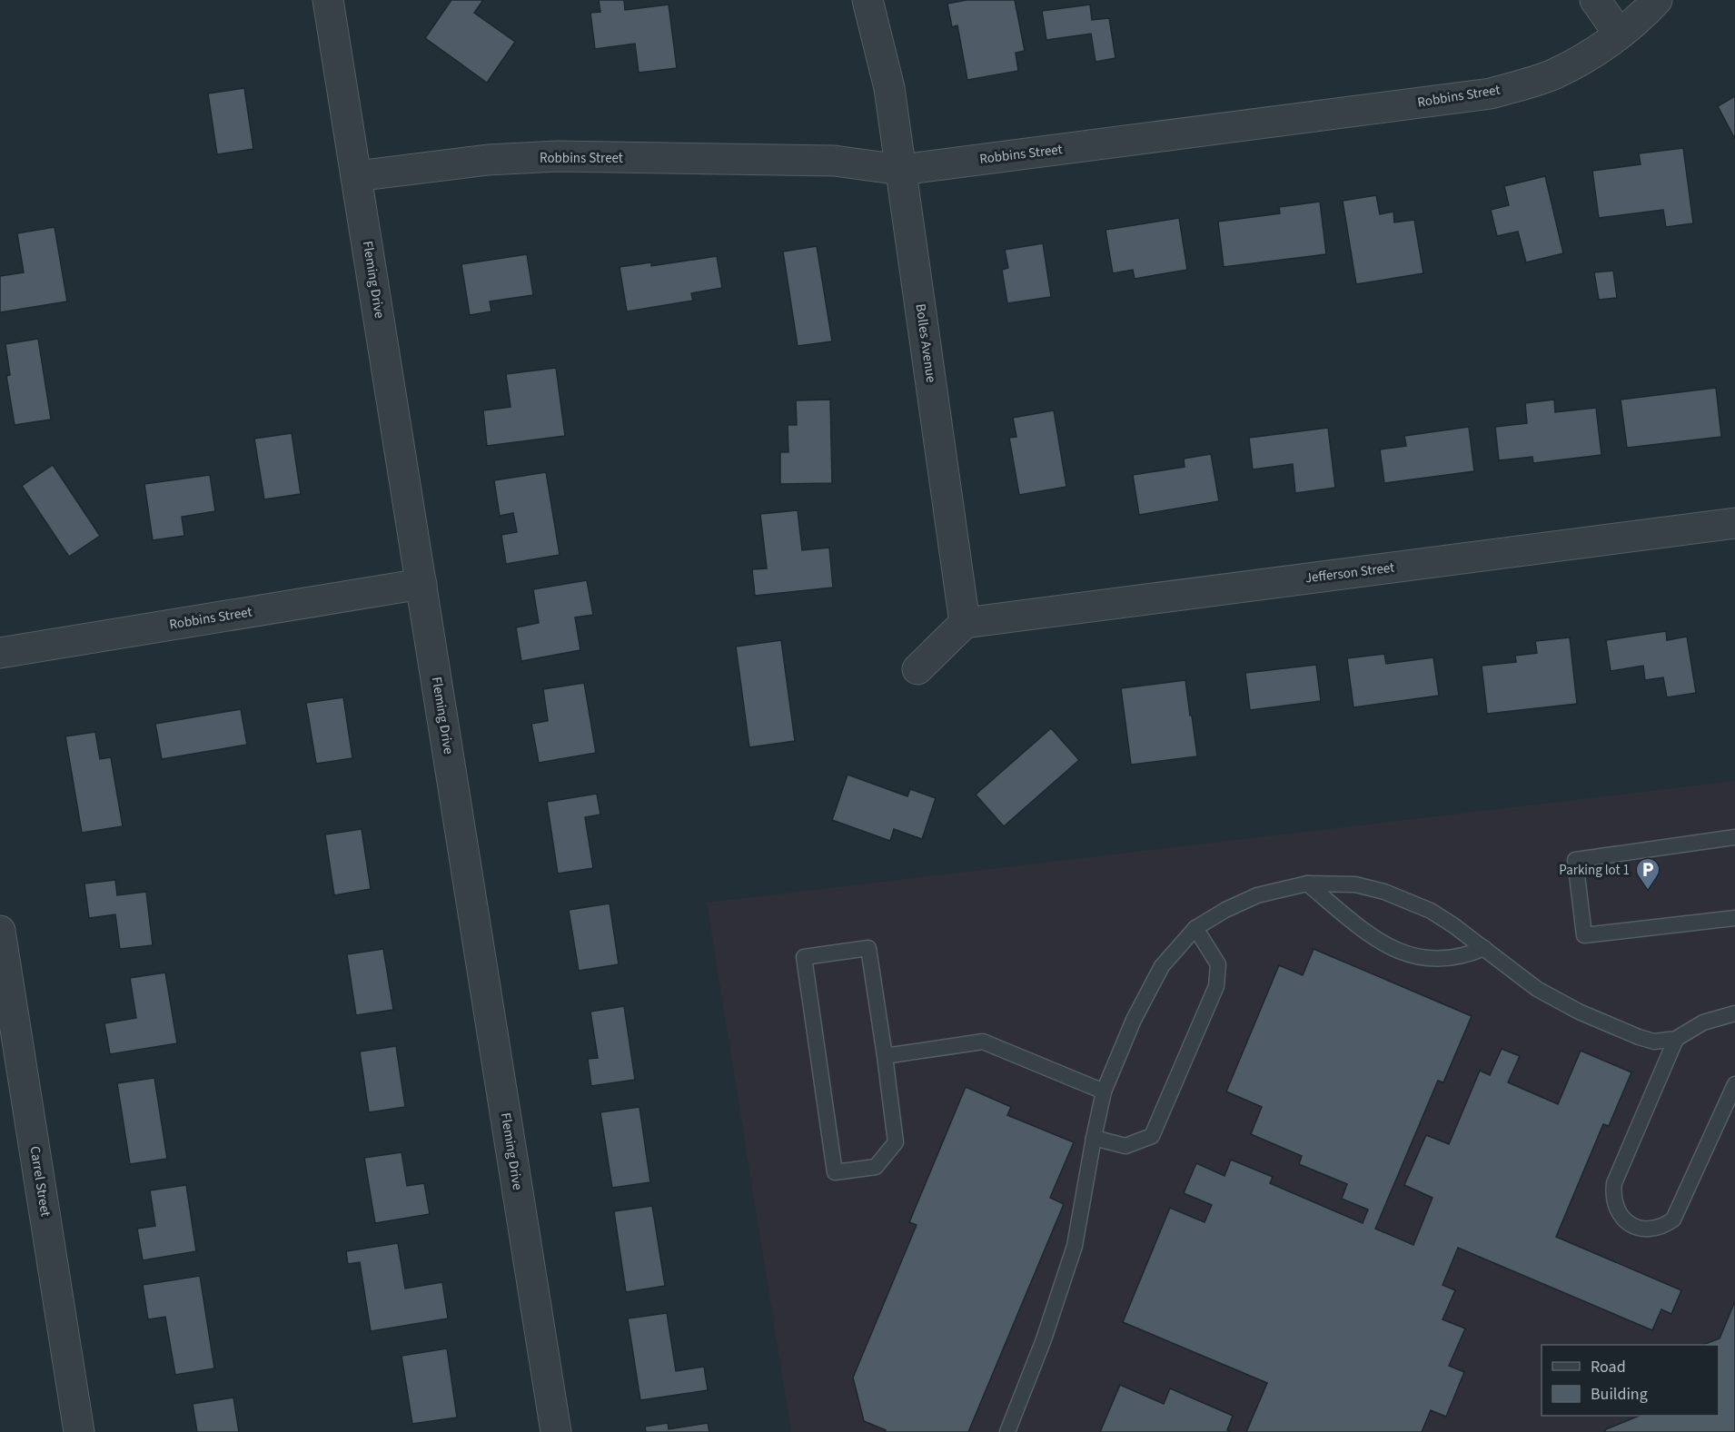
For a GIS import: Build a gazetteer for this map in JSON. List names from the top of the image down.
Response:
{
  "streets": {
    "street": [
      "Robbins Street",
      "Fleming Drive",
      "Bolles Avenue",
      "Jefferson Street",
      "Carrel Street"
    ]
  },
  "crossings": [
    ["Robbins Street", "Fleming Drive"],
    ["Robbins Street", "Bolles Avenue"],
    ["Bolles Avenue", "Jefferson Street"]
  ],
  "places": {
    "parking": ["Parking lot 1"]
  },
  "legend": ["Road", "Building"]
}
